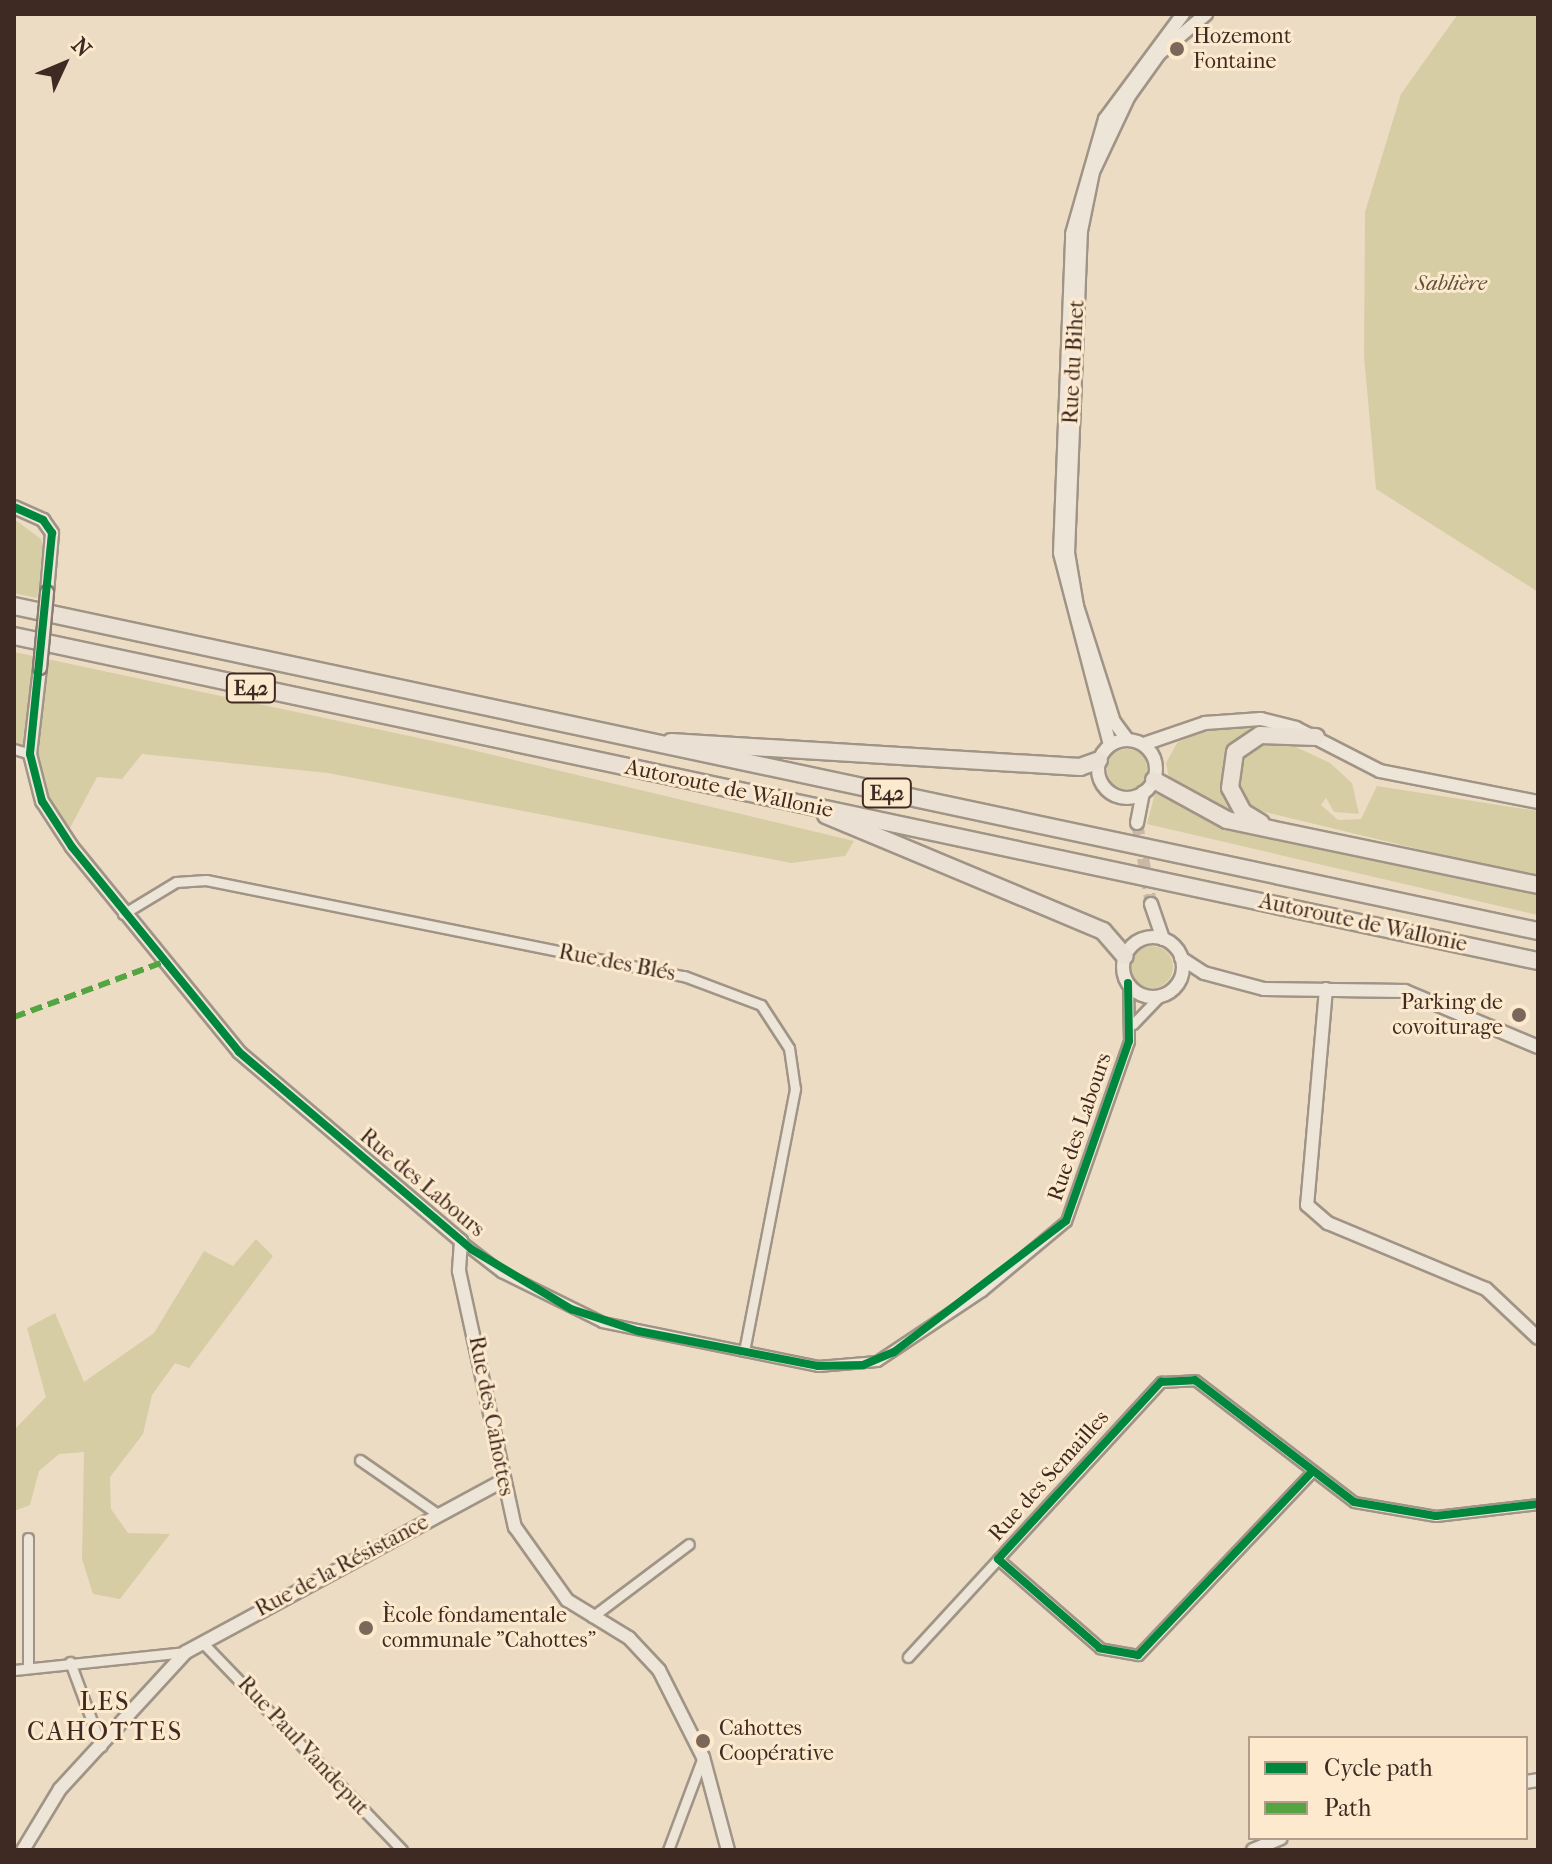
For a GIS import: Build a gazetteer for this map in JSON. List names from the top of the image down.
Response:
{
  "streets": {
    "highway": ["E42", "Autoroute de Wallonie"],
    "street": [
      "Rue du Bihet",
      "Rue des Blés",
      "Rue des Labours",
      "Rue des Cahottes",
      "Rue des Semailles",
      "Rue de la Résistance",
      "Rue Paul Vandeput"
    ]
  },
  "crossings": [
    ["Rue des Blés", "Rue des Labours"],
    ["Rue des Labours", "Rue des Cahottes"],
    ["Rue des Cahottes", "Rue de la Résistance"],
    ["Rue de la Résistance", "Rue Paul Vandeput"]
  ],
  "districts": ["LES CAHOTTES"],
  "parks": ["Sablière"],
  "places": [
    "Hozemont Fontaine",
    "Parking de covoiturage",
    "Ècole fondamentale communale \"Cahottes\"",
    "Cahottes Coopérative"
  ],
  "legend": ["Cycle path", "Path"],
  "north": "top right"
}
